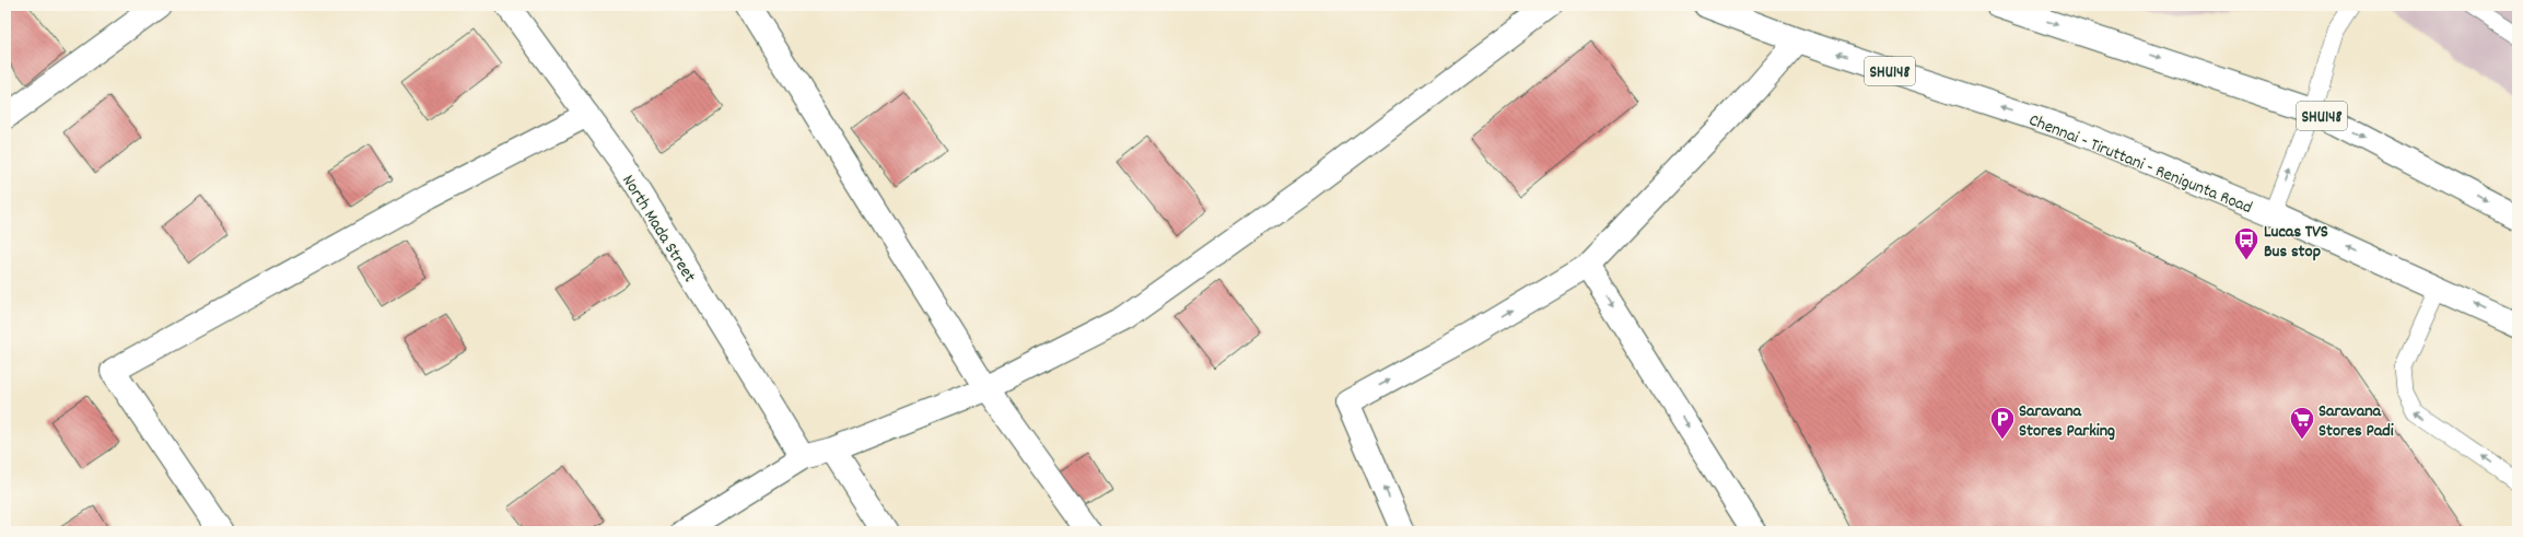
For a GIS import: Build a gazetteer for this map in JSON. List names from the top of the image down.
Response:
{
  "streets": {
    "street": ["SHU148", "Chennai - Tiruttani - Renigunta Road", "North Mada Street"]
  },
  "places": {
    "bus stop": ["Lucas TVS Bus stop"],
    "parking": ["Saravana Stores Parking"],
    "supermarket": ["Saravana Stores Padi"]
  }
}
